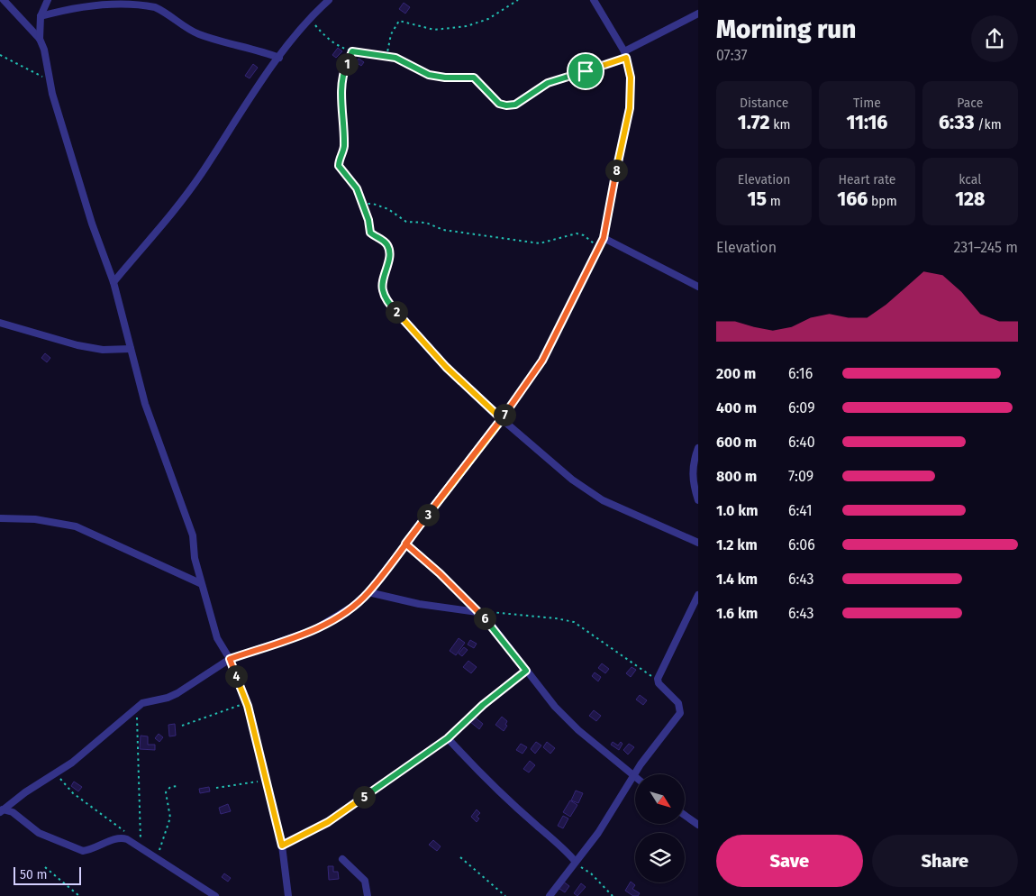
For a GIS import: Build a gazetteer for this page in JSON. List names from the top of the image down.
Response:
{
  "scale_bar": "50 m",
  "north": "bottom right",
  "page": {
    "heading": ["Morning run", "07:37"],
    "pins": [
      "1",
      "8",
      "2",
      "7",
      "3",
      "6",
      "4",
      "5"
    ],
    "stats": [
      ["Distance", "1.72 km"],
      ["Time", "11:16"],
      ["Pace", "6:33 /km"],
      ["Elevation", "15 m"],
      ["Heart rate", "166 bpm"],
      ["kcal", "128"]
    ],
    "chart": ["Elevation", "231–245 m"],
    "list": [
      {
        "name": "200 m",
        "note": "6:16"
      },
      {
        "name": "400 m",
        "note": "6:09"
      },
      {
        "name": "600 m",
        "note": "6:40"
      },
      {
        "name": "800 m",
        "note": "7:09"
      },
      {
        "name": "1.0 km",
        "note": "6:41"
      },
      {
        "name": "1.2 km",
        "note": "6:06"
      },
      {
        "name": "1.4 km",
        "note": "6:43"
      },
      {
        "name": "1.6 km",
        "note": "6:43"
      }
    ],
    "buttons": ["Save", "Share"],
    "scale": "50 m"
  }
}
